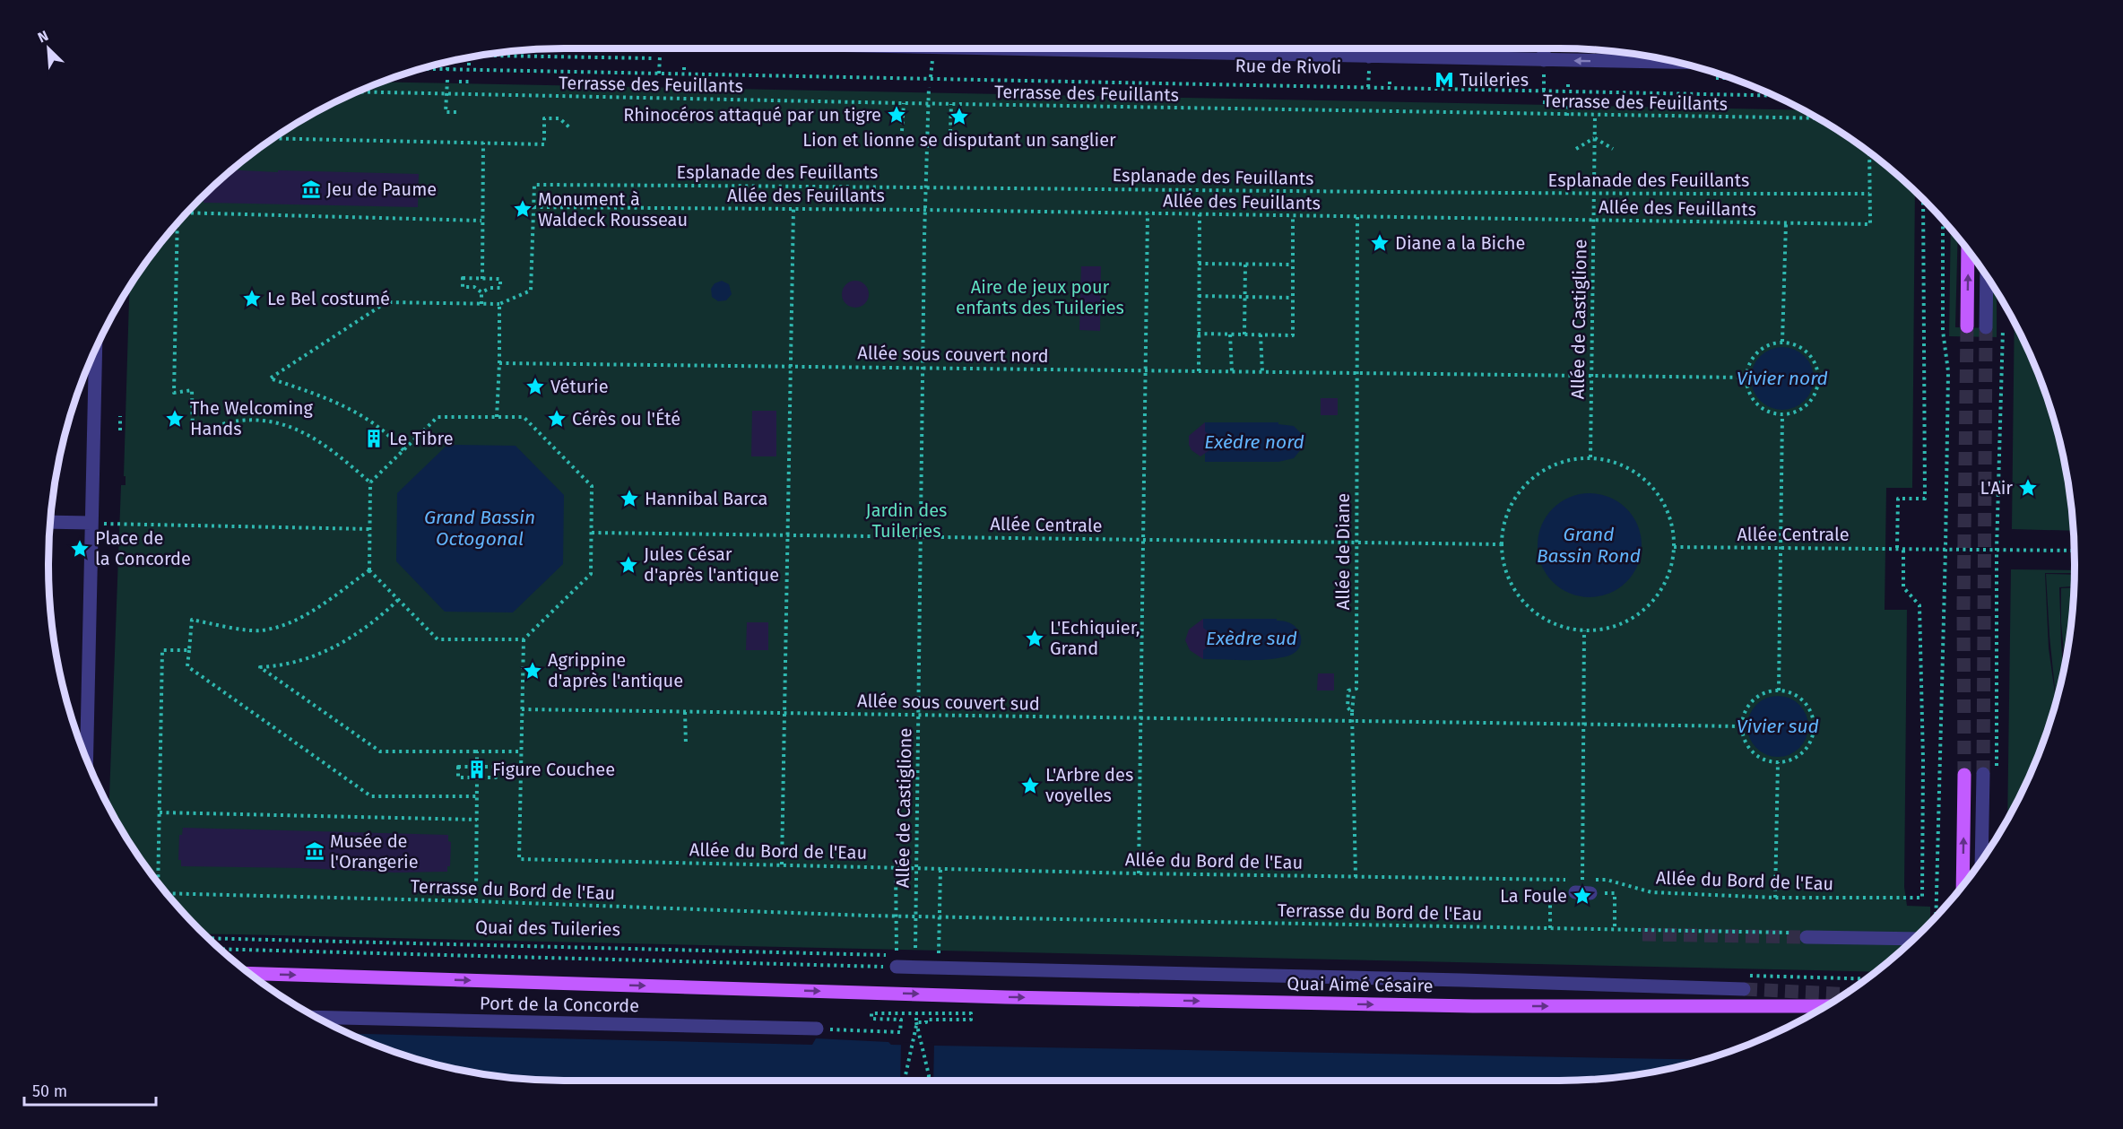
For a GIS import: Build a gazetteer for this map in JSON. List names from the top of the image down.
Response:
{
  "streets": {
    "main road": ["Quai Aimé Césaire"],
    "street": ["Rue de Rivoli", "Port de la Concorde"],
    "path": [
      "Terrasse des Feuillants",
      "Esplanade des Feuillants",
      "Allée des Feuillants",
      "Allée de Castiglione",
      "Allée sous couvert nord",
      "Allée Centrale",
      "Allée de Diane",
      "Allée sous couvert sud",
      "Allée du Bord de l'Eau",
      "Terrasse du Bord de l'Eau",
      "Quai des Tuileries"
    ]
  },
  "crossings": [
    ["Terrasse des Feuillants", "Allée de Castiglione"],
    ["Esplanade des Feuillants", "Allée des Feuillants"],
    ["Esplanade des Feuillants", "Allée de Castiglione"],
    ["Allée des Feuillants", "Allée de Castiglione"],
    ["Allée des Feuillants", "Allée de Diane"],
    ["Allée de Castiglione", "Allée sous couvert nord"],
    ["Allée de Castiglione", "Allée Centrale"],
    ["Allée de Castiglione", "Allée sous couvert sud"],
    ["Allée de Castiglione", "Allée du Bord de l'Eau"],
    ["Allée de Castiglione", "Terrasse du Bord de l'Eau"],
    ["Allée sous couvert nord", "Allée de Diane"],
    ["Allée Centrale", "Allée de Diane"],
    ["Allée Centrale", "Allée du Bord de l'Eau"],
    ["Allée de Diane", "Allée sous couvert sud"],
    ["Allée de Diane", "Allée du Bord de l'Eau"],
    ["Quai des Tuileries", "Quai Aimé Césaire"]
  ],
  "water": [
    "Vivier nord",
    "Exèdre nord",
    "Grand Bassin Octogonal",
    "Grand Bassin Rond",
    "Exèdre sud",
    "Vivier sud"
  ],
  "parks": ["Aire de jeux pour enfants des Tuileries", "Jardin des Tuileries"],
  "places": {
    "metro station": ["Tuileries"],
    "place": [
      "Rhinocéros attaqué par un tigre",
      "Lion et lionne se disputant un sanglier",
      "Monument à Waldeck Rousseau",
      "Diane a la Biche",
      "Le Bel costumé",
      "Véturie",
      "The Welcoming Hands",
      "Cérès ou l'Été",
      "L'Air",
      "Hannibal Barca",
      "Place de la Concorde",
      "Jules César d'après l'antique",
      "L'Echiquier, Grand",
      "Agrippine d'après l'antique",
      "L'Arbre des voyelles",
      "La Foule"
    ],
    "museum": ["Jeu de Paume", "Musée de l'Orangerie"],
    "building": ["Le Tibre", "Figure Couchee"]
  },
  "scale_bar": "50 m",
  "north": "top left"
}
